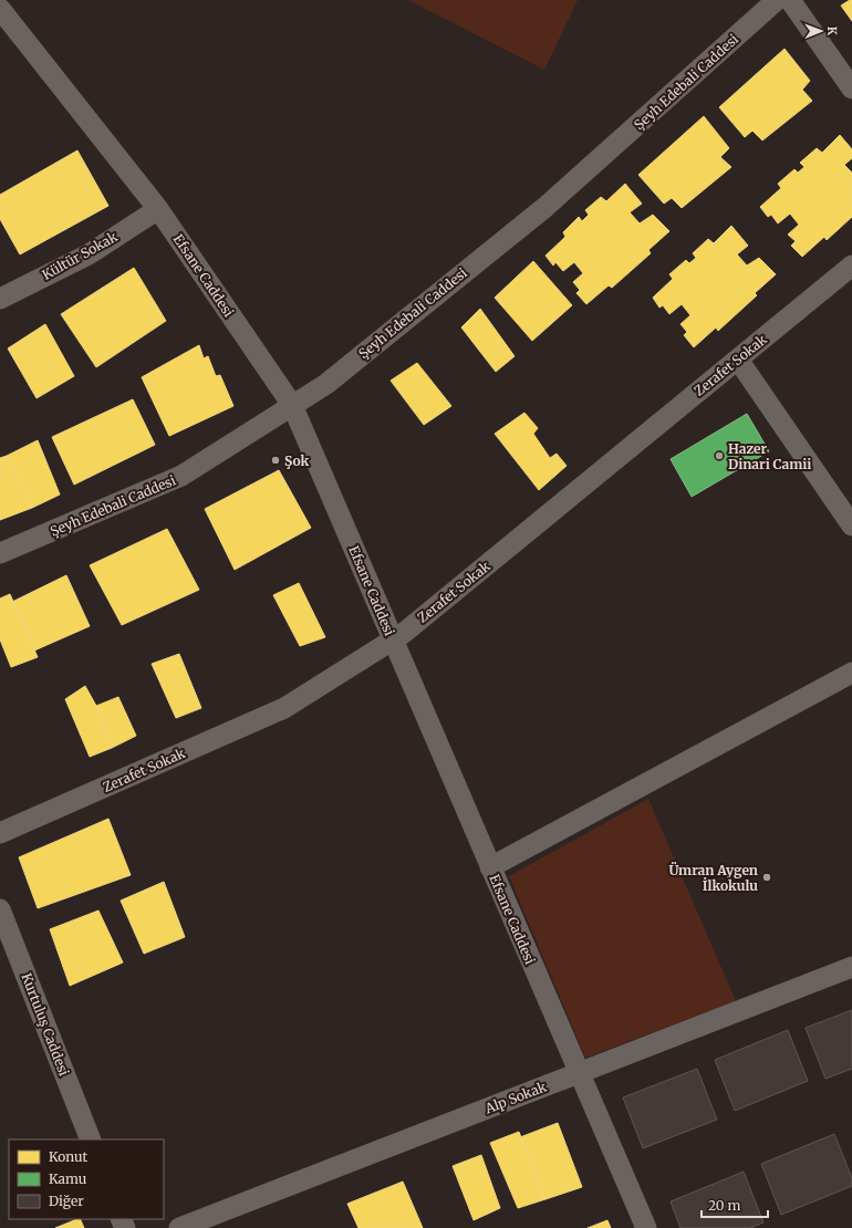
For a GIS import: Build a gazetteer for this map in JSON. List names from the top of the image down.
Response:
{
  "streets": {
    "street": [
      "Şeyh Edebali Caddesi",
      "Kültür Sokak",
      "Efsane Caddesi",
      "Zerafet Sokak",
      "Kurtuluş Caddesi",
      "Alp Sokak"
    ]
  },
  "crossings": [
    ["Şeyh Edebali Caddesi", "Efsane Caddesi"],
    ["Kültür Sokak", "Efsane Caddesi"],
    ["Efsane Caddesi", "Zerafet Sokak"],
    ["Efsane Caddesi", "Alp Sokak"]
  ],
  "places": ["Hazer Dinari Camii", "Şok", "Ümran Aygen İlkokulu"],
  "legend": ["Konut", "Kamu", "Diğer"],
  "scale_bar": "20 m",
  "north": "right"
}
